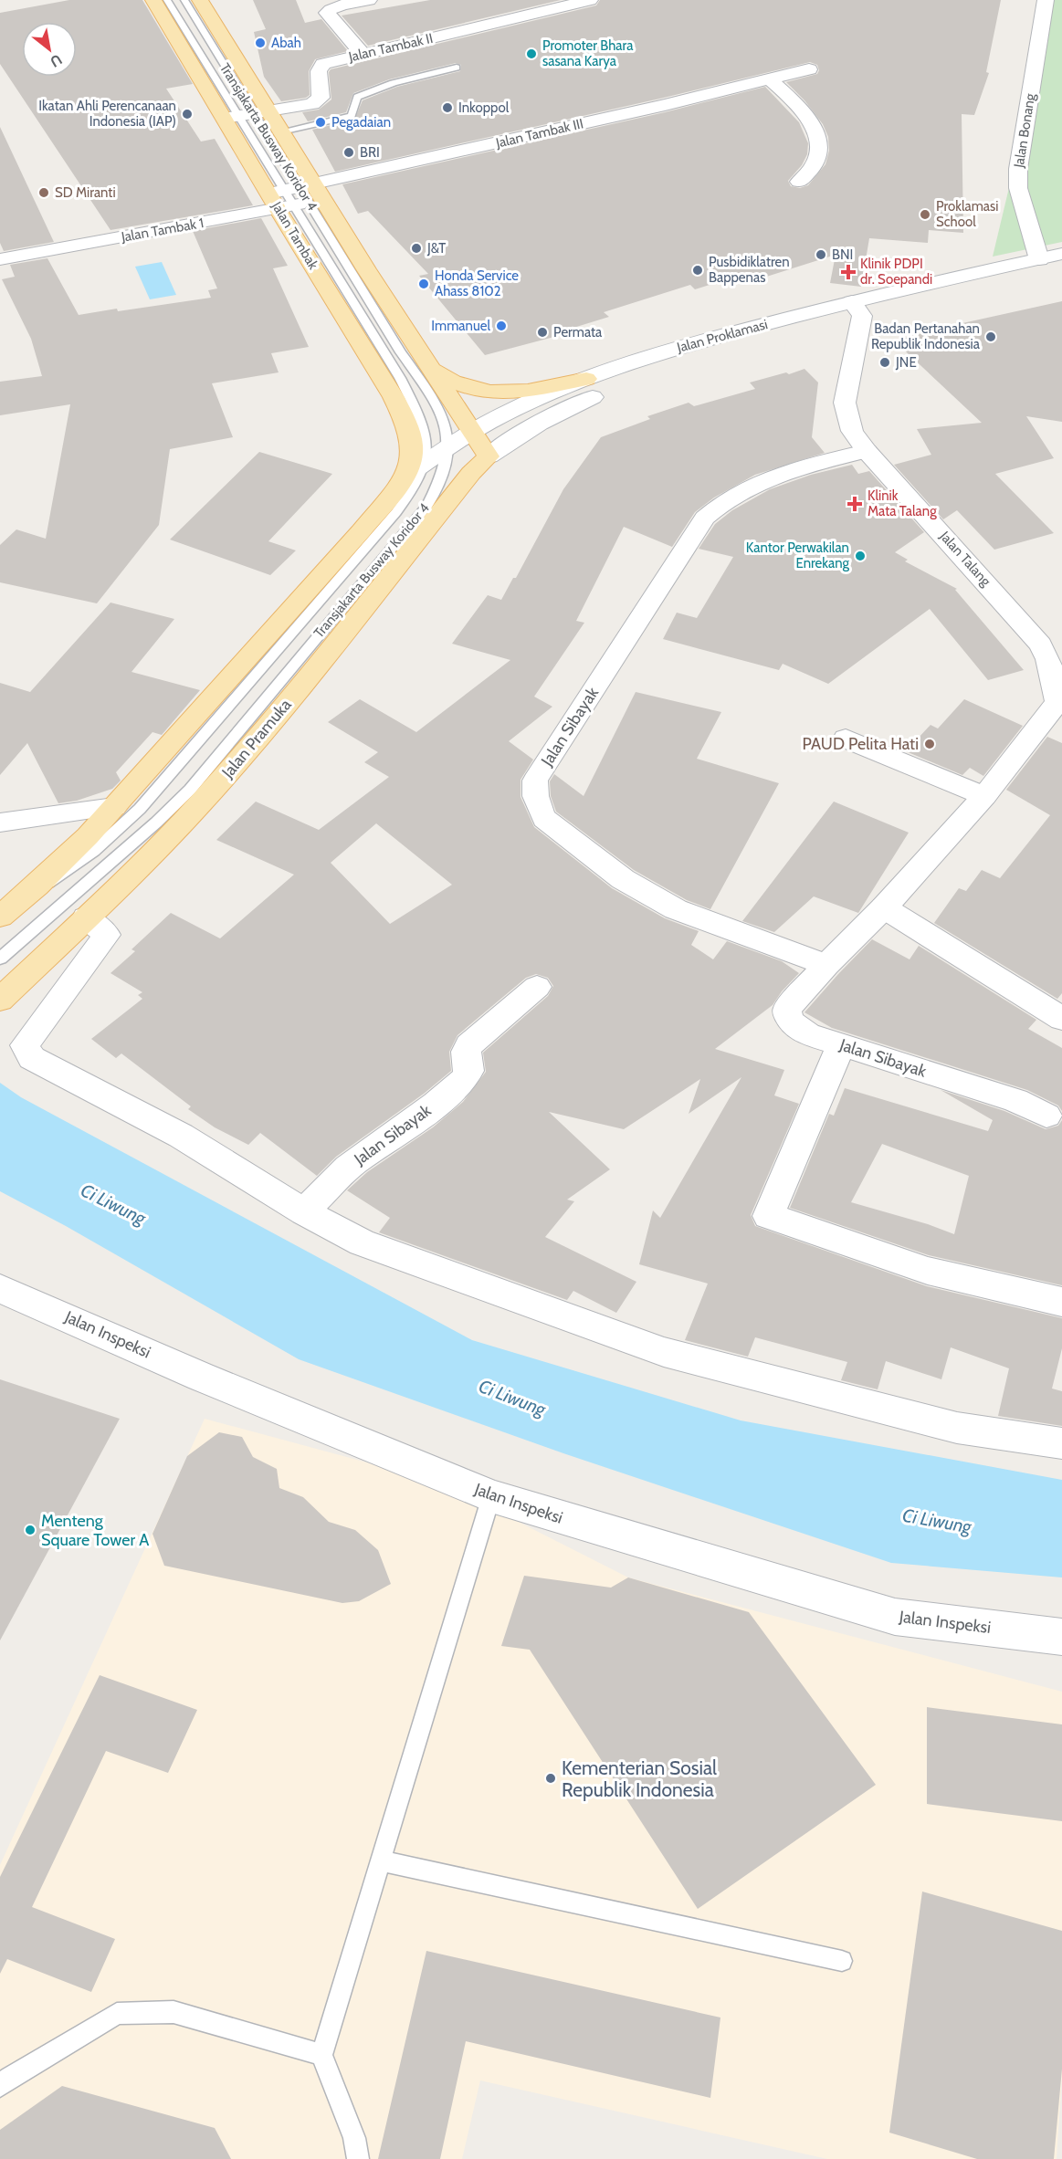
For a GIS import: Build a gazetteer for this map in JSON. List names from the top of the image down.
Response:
{
  "streets": {
    "main road": ["Jalan Tambak", "Jalan Pramuka"],
    "street": [
      "Jalan Tambak II",
      "Jalan Bonang",
      "Jalan Tambak III",
      "Jalan Tambak 1",
      "Jalan Proklamasi",
      "Jalan Talang",
      "Jalan Sibayak",
      "Jalan Inspeksi"
    ],
    "lane": ["Transjakarta Busway Koridor 4"]
  },
  "crossings": [
    ["Jalan Tambak II", "Transjakarta Busway Koridor 4"],
    ["Jalan Tambak II", "Jalan Tambak"],
    ["Jalan Bonang", "Jalan Proklamasi"],
    ["Jalan Tambak III", "Transjakarta Busway Koridor 4"],
    ["Jalan Tambak III", "Jalan Tambak 1"],
    ["Jalan Tambak III", "Jalan Tambak"],
    ["Transjakarta Busway Koridor 4", "Jalan Tambak 1"],
    ["Transjakarta Busway Koridor 4", "Jalan Tambak"],
    ["Transjakarta Busway Koridor 4", "Jalan Proklamasi"],
    ["Jalan Tambak 1", "Jalan Tambak"],
    ["Jalan Tambak", "Jalan Proklamasi"],
    ["Jalan Tambak", "Jalan Pramuka"],
    ["Jalan Proklamasi", "Jalan Talang"],
    ["Jalan Proklamasi", "Jalan Pramuka"],
    ["Jalan Talang", "Jalan Sibayak"]
  ],
  "water": ["Ci Liwung"],
  "places": {
    "other": [
      "Abah",
      "Promoter Bhara sasana Karya",
      "Inkoppol",
      "Ikatan Ahli Perencanaan Indonesia (IAP)",
      "Pegadaian",
      "BRI",
      "SD Miranti",
      "Proklamasi School",
      "J&T",
      "BNI",
      "Pusbidiklatren Bappenas",
      "Honda Service Ahass 8102",
      "Immanuel",
      "Permata",
      "Badan Pertanahan Republik Indonesia",
      "JNE",
      "Kantor Perwakilan Enrekang",
      "PAUD Pelita Hati",
      "Menteng Square Tower A",
      "Kementerian Sosial Republik Indonesia"
    ],
    "health": ["Klinik PDPI dr. Soepandi", "Klinik Mata Talang"]
  },
  "north": "bottom right"
}
